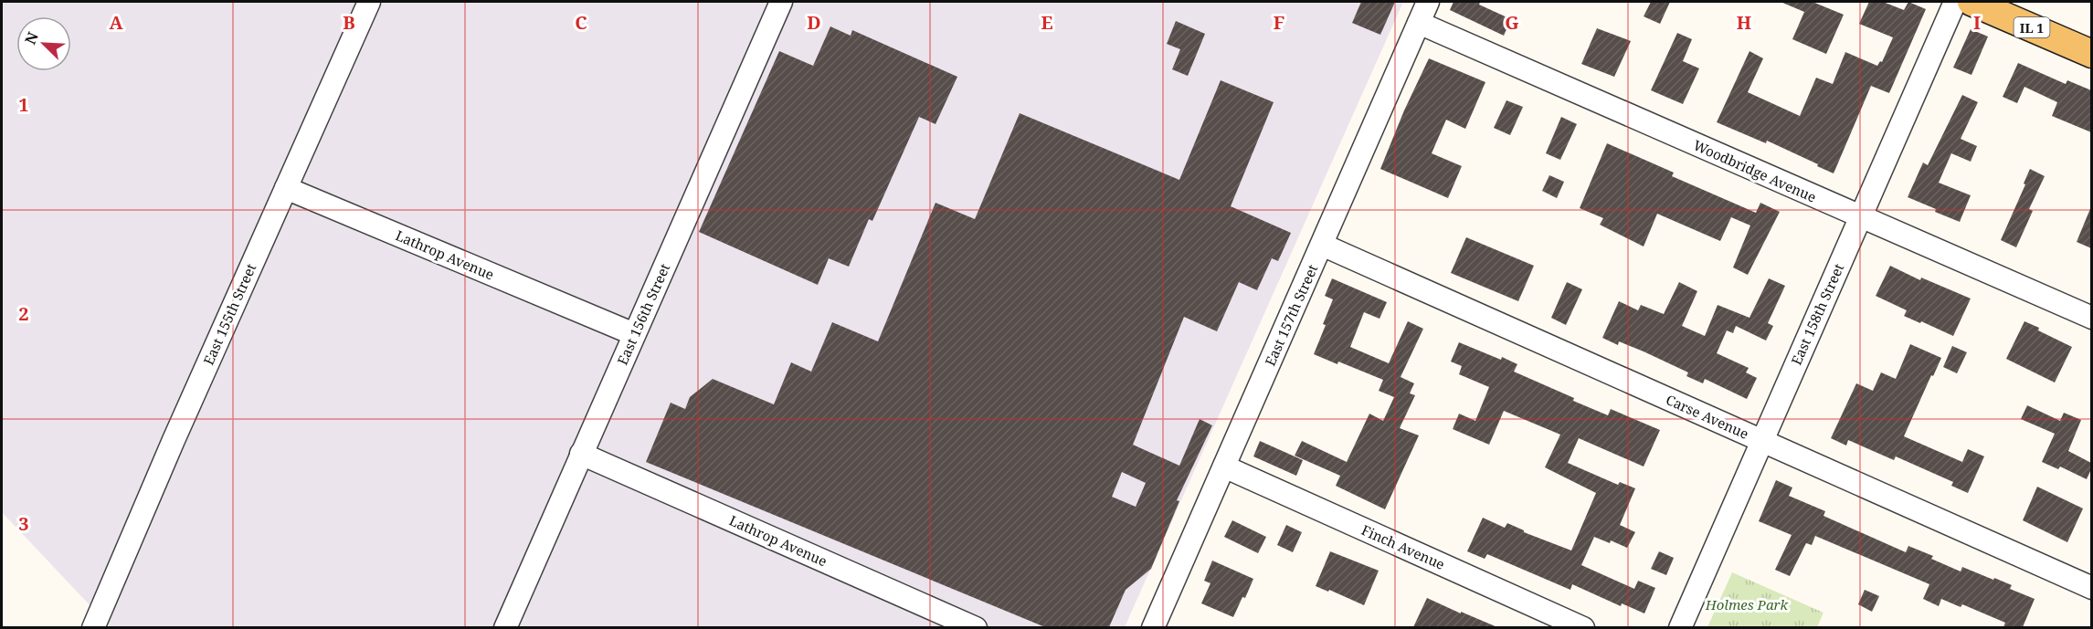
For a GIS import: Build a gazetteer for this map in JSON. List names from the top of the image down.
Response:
{
  "streets": {
    "main road": ["IL 1"],
    "street": [
      "Woodbridge Avenue",
      "Lathrop Avenue",
      "East 155th Street",
      "East 156th Street",
      "East 158th Street",
      "East 157th Street",
      "Carse Avenue",
      "Finch Avenue"
    ]
  },
  "crossings": [
    ["Woodbridge Avenue", "East 158th Street"],
    ["Woodbridge Avenue", "East 157th Street"],
    ["Lathrop Avenue", "East 155th Street"],
    ["Lathrop Avenue", "East 156th Street"],
    ["East 158th Street", "Carse Avenue"],
    ["East 157th Street", "Carse Avenue"],
    ["East 157th Street", "Finch Avenue"]
  ],
  "parks": ["Holmes Park"],
  "north": "top left",
  "grid": {
    "columns": [
      "A",
      "B",
      "C",
      "D",
      "E",
      "F",
      "G",
      "H",
      "I"
    ],
    "rows": ["1", "2", "3"]
  }
}
